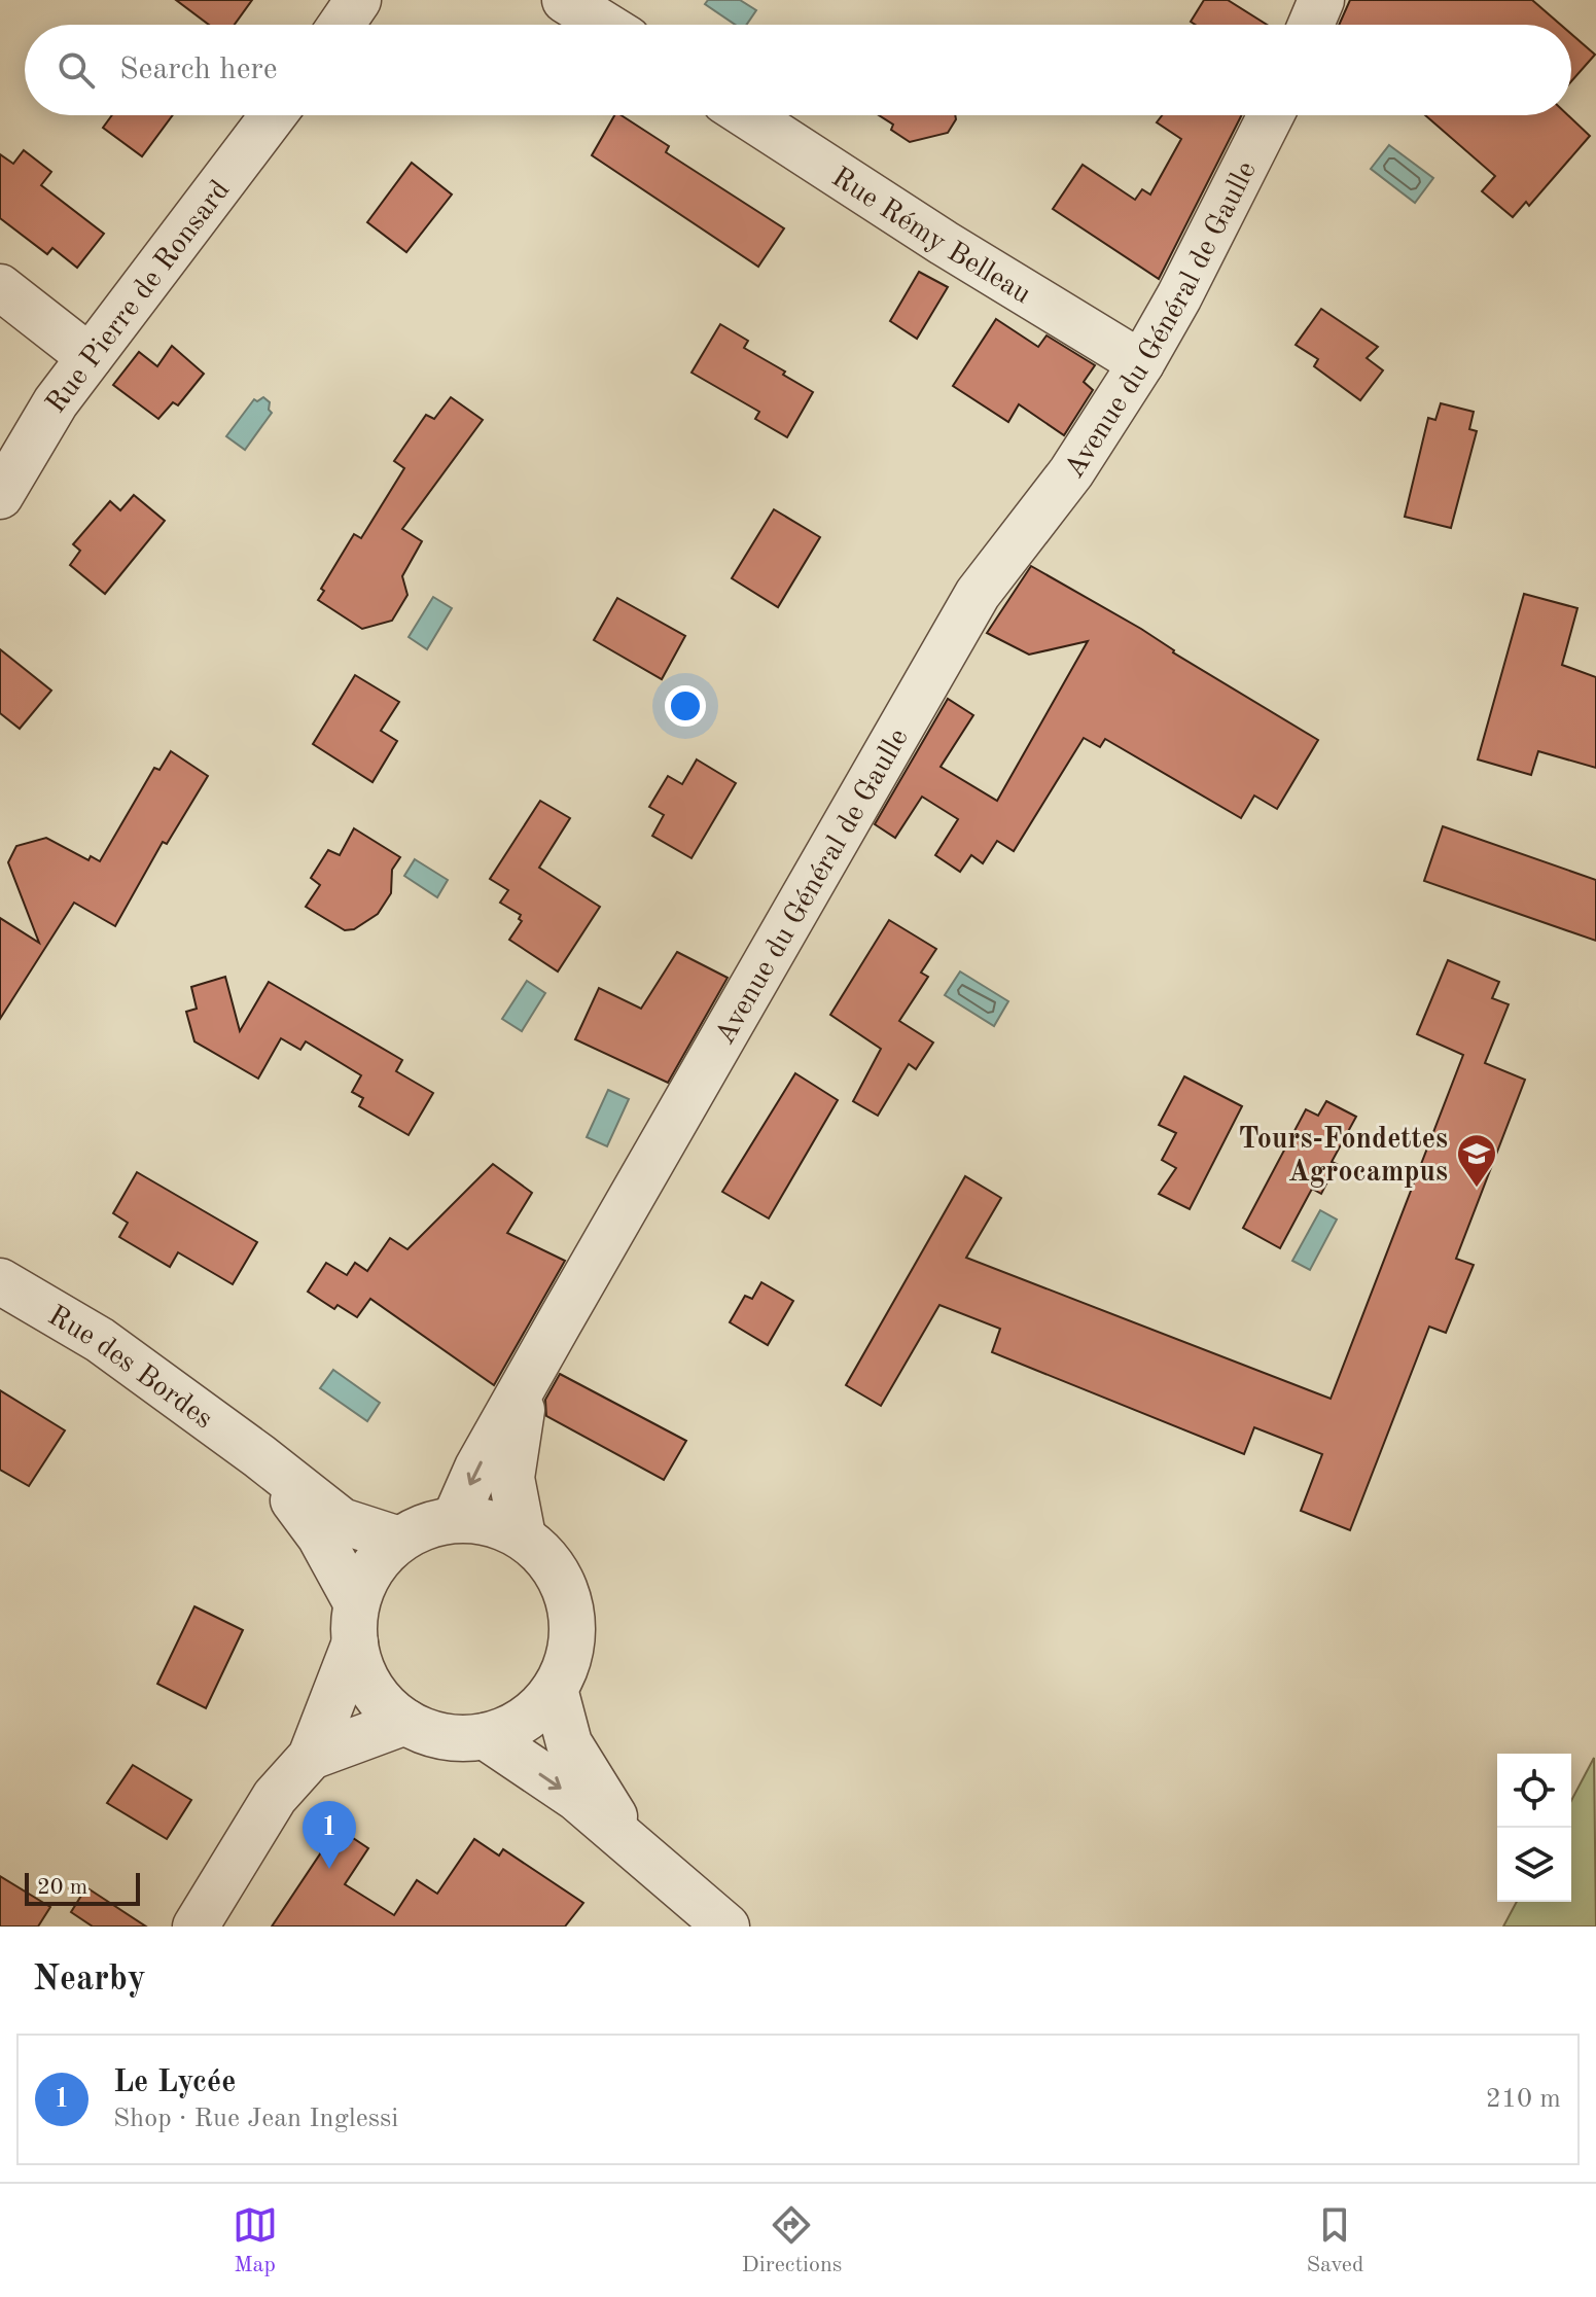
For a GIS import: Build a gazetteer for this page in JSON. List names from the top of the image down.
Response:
{
  "streets": {
    "street": [
      "Rue Rémy Belleau",
      "Rue Pierre de Ronsard",
      "Avenue du Général de Gaulle",
      "Rue des Bordes"
    ]
  },
  "crossings": [
    ["Rue Rémy Belleau", "Avenue du Général de Gaulle"],
    ["Avenue du Général de Gaulle", "Rue des Bordes"]
  ],
  "places": {
    "school or university": ["Tours-Fondettes Agrocampus"]
  },
  "scale_bar": "20 m",
  "page": {
    "search": "Search here",
    "pins": "1",
    "scale": "20 m",
    "heading": "Nearby",
    "list": [
      {
        "mark": "1",
        "name": "Le Lycée",
        "note": "Shop · Rue Jean Inglessi",
        "value": "210 m"
      }
    ],
    "nav": ["Map", "Directions", "Saved"]
  }
}
